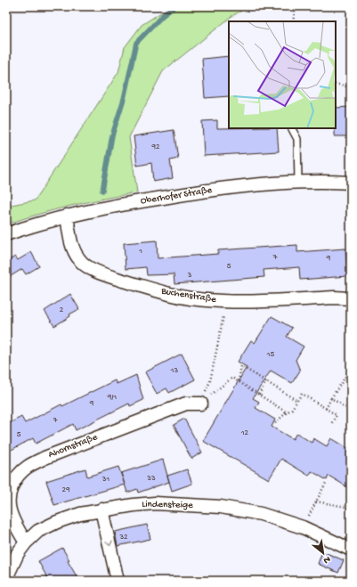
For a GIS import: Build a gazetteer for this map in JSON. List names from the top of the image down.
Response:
{
  "streets": {
    "street": [
      "Oberhofer Straße",
      "Buchenstraße",
      "Ahornstraße",
      "Lindensteige"
    ]
  },
  "crossings": [
    ["Oberhofer Straße", "Buchenstraße"],
    ["Ahornstraße", "Lindensteige"]
  ],
  "house_numbers": [
    "92",
    "1",
    "7",
    "9",
    "5",
    "3",
    "2",
    "15",
    "13",
    "9/1",
    "9",
    "7",
    "12",
    "5",
    "33",
    "31",
    "29",
    "32"
  ],
  "north": "bottom right"
}
